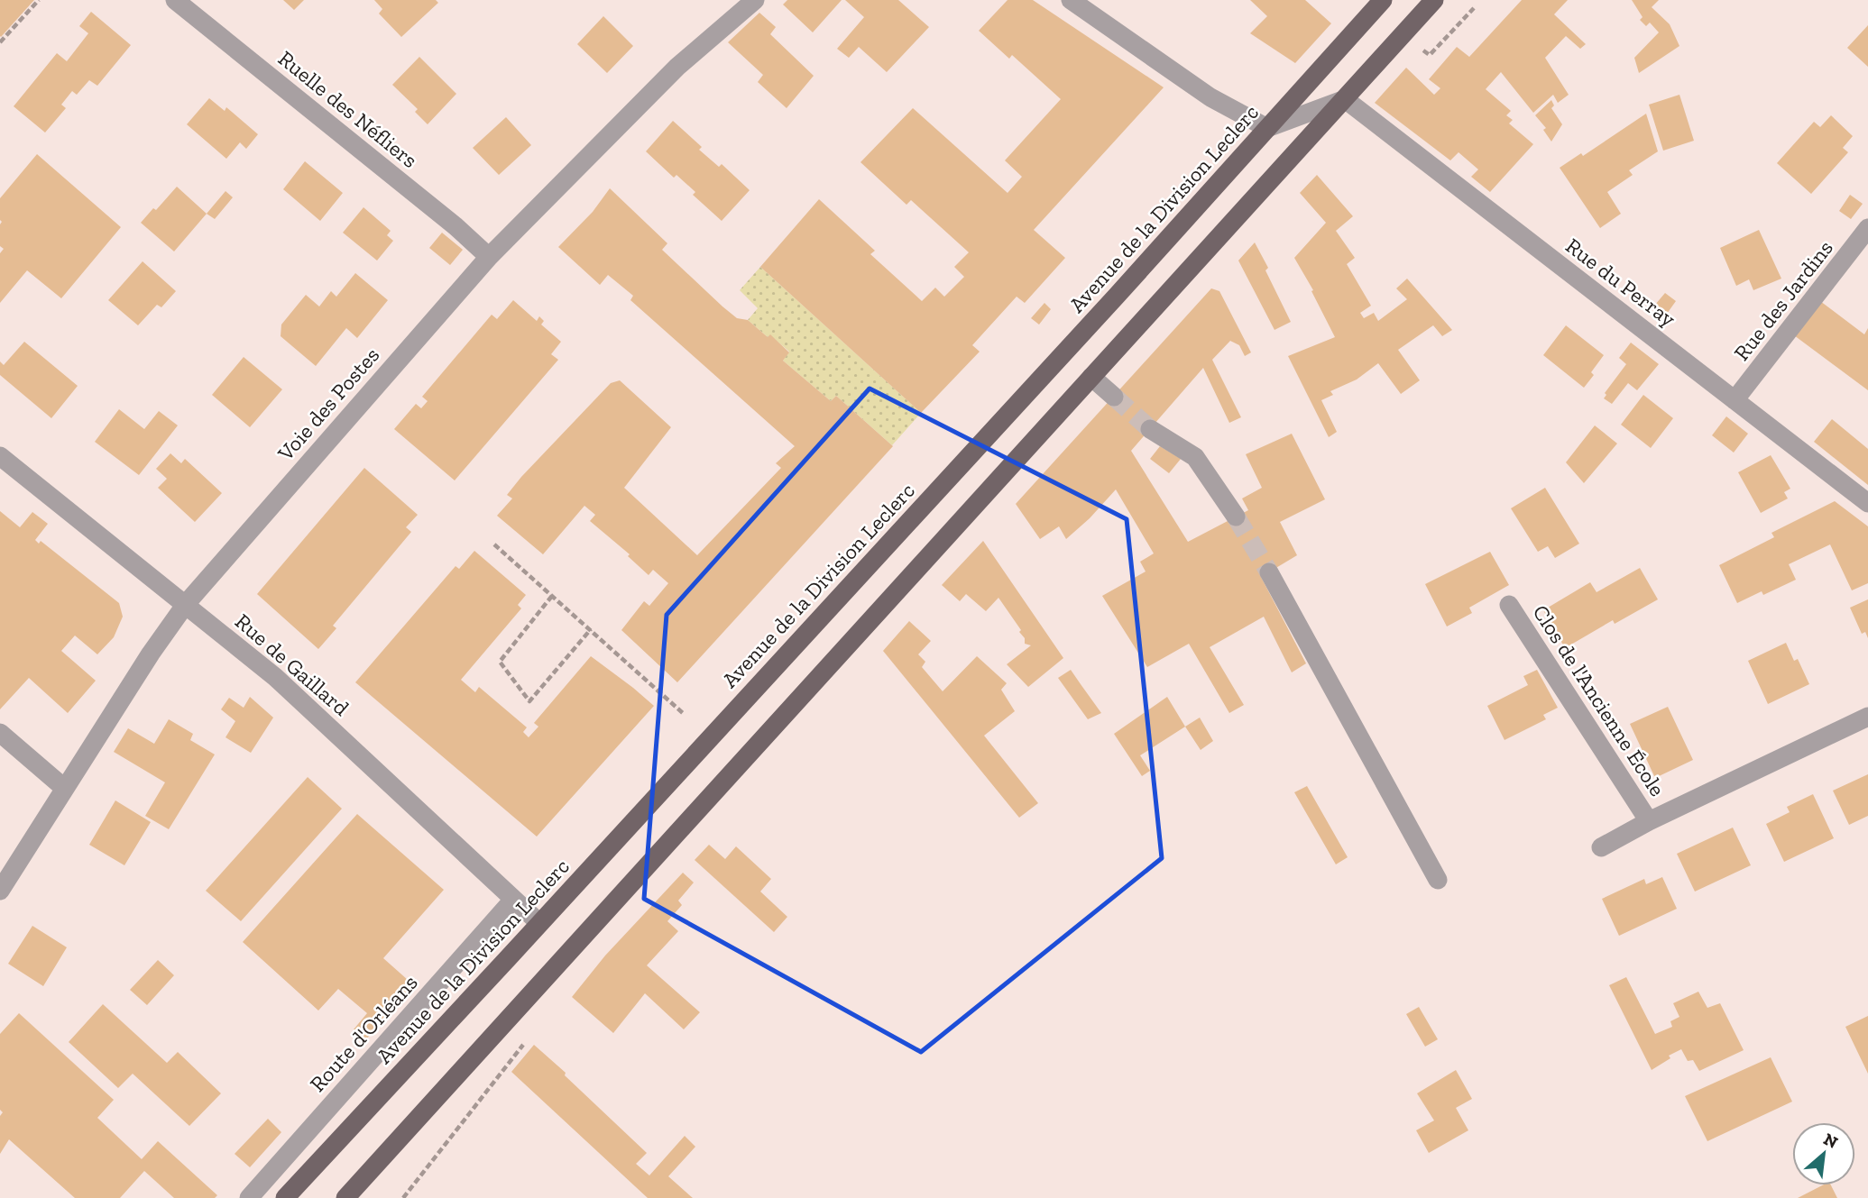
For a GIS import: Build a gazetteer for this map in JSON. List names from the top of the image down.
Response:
{
  "streets": {
    "main road": ["Avenue de la Division Leclerc"],
    "street": [
      "Ruelle des Néfliers",
      "Rue du Perray",
      "Rue des Jardins",
      "Voie des Postes",
      "Rue de Gaillard",
      "Clos de l'Ancienne École",
      "Route d'Orléans"
    ]
  },
  "crossings": [
    ["Ruelle des Néfliers", "Voie des Postes"],
    ["Avenue de la Division Leclerc", "Rue de Gaillard"],
    ["Rue du Perray", "Rue des Jardins"],
    ["Voie des Postes", "Rue de Gaillard"],
    ["Rue de Gaillard", "Route d'Orléans"]
  ],
  "north": "top right"
}
